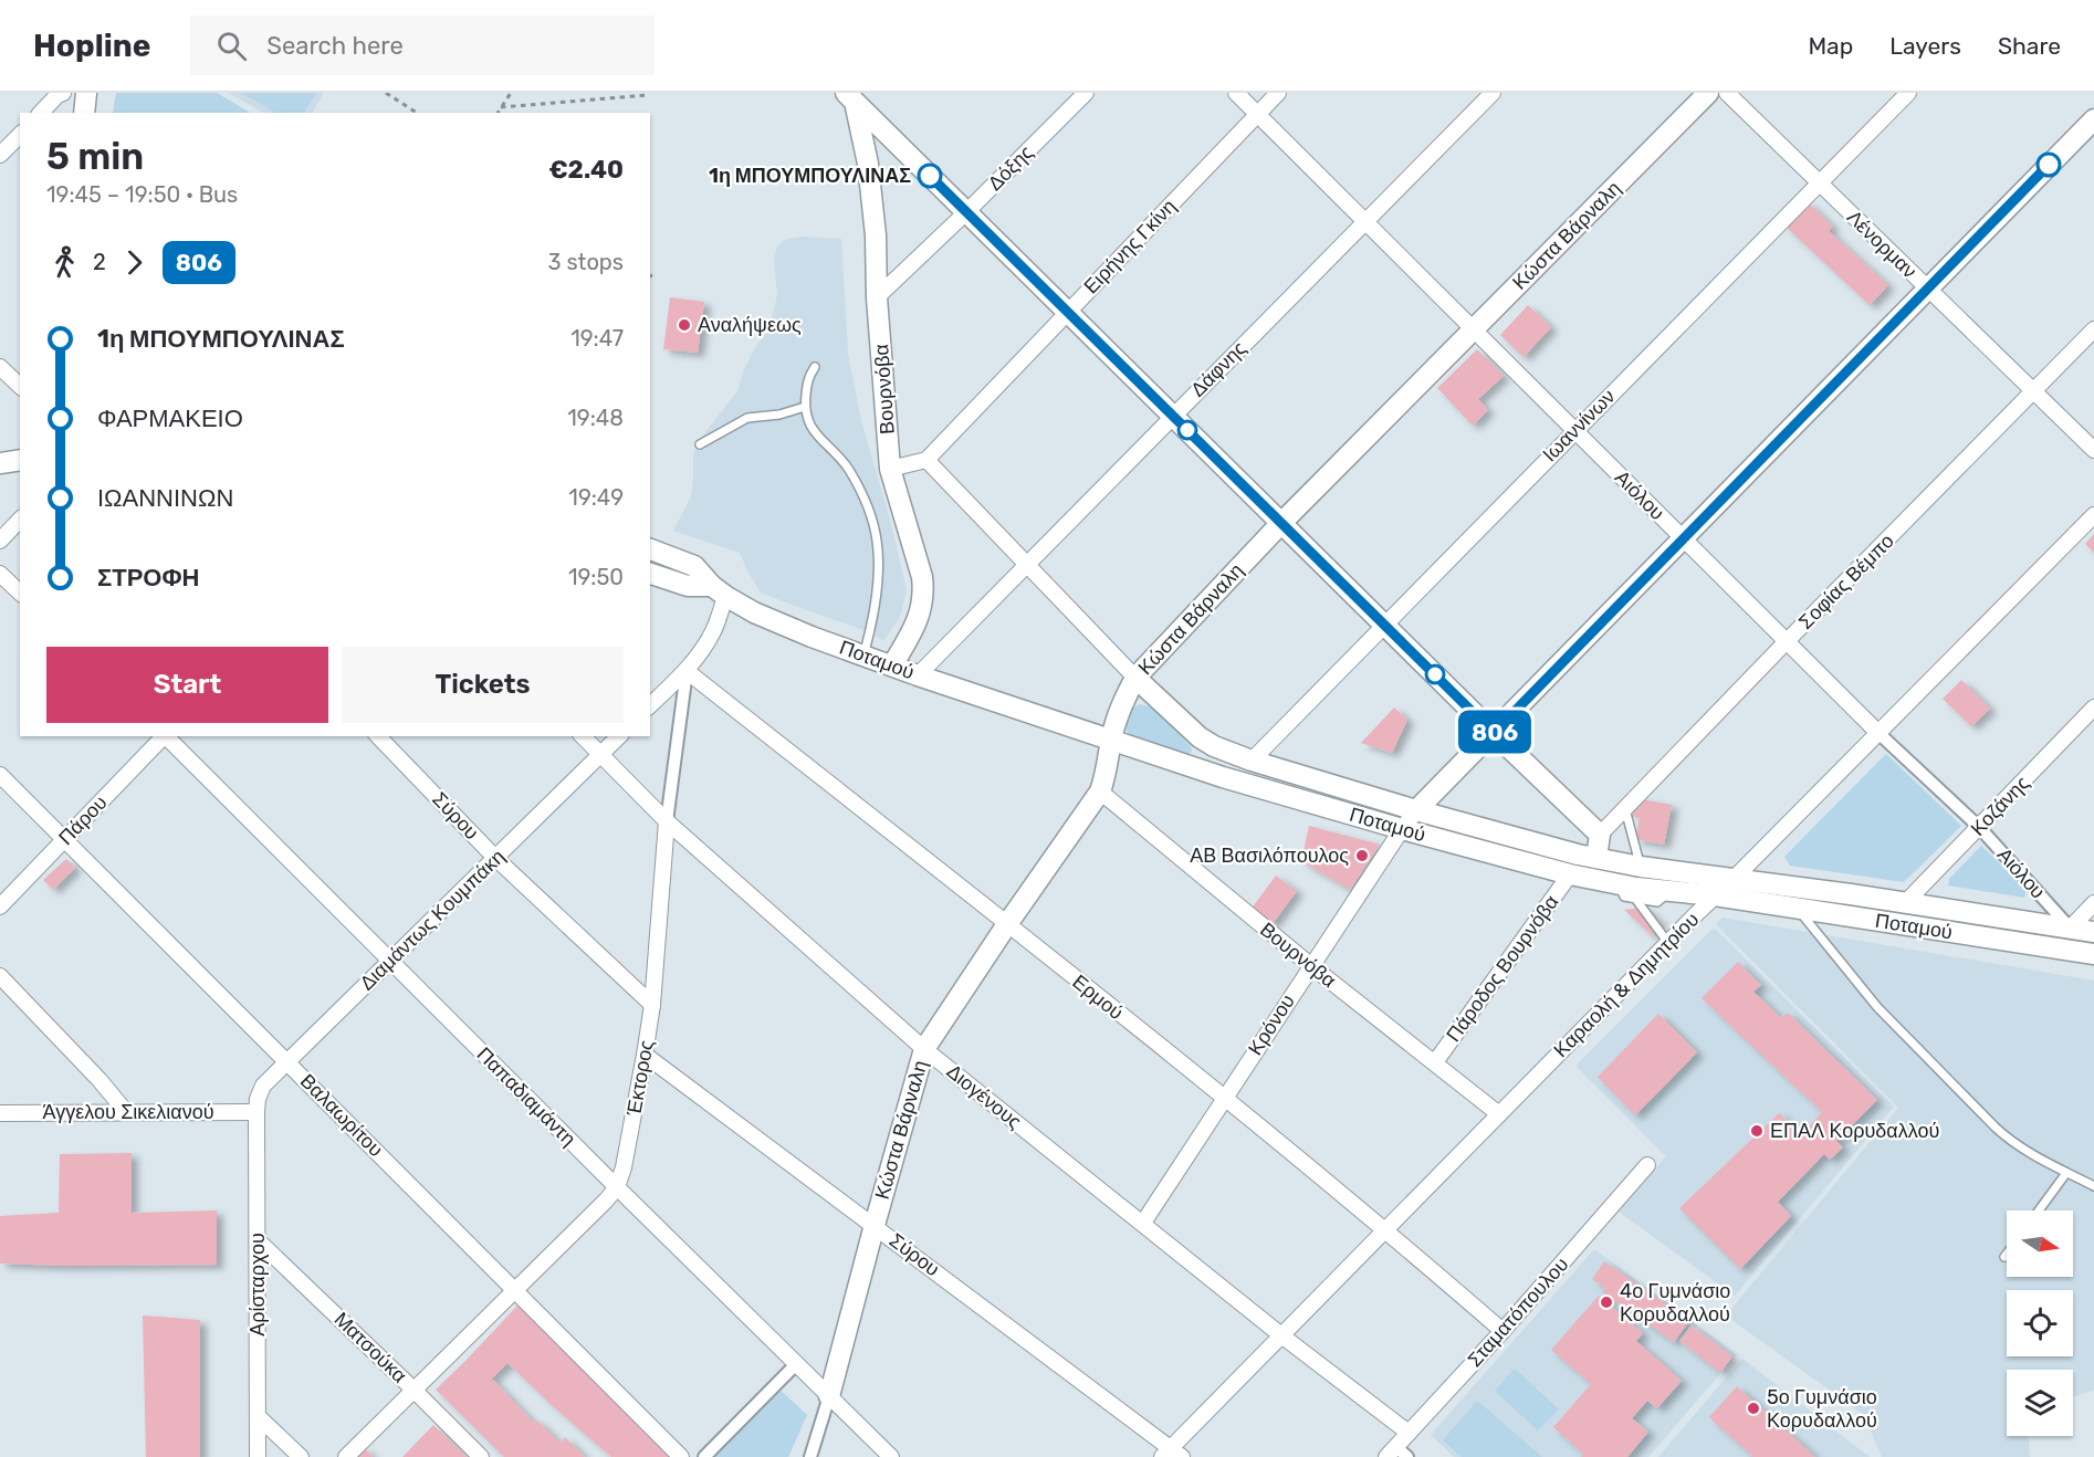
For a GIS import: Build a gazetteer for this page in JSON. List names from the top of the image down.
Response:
{
  "streets": {
    "street": [
      "Δόξης",
      "Κώστα Βάρναλη",
      "Λένορμαν",
      "Ειρήνης Γκίνη",
      "Δάφνης",
      "Βουρνόβα",
      "Ιωαννίνων",
      "Αιόλου",
      "Σοφίας Βέμπο",
      "Ποταμού",
      "Κοζάνης",
      "Σύρου",
      "Πάρου",
      "Διαμάντως Κουμπάκη",
      "Πάροδος Βουρνόβα",
      "Καραολή & Δημητρίου",
      "Ερμού",
      "Κρόνου",
      "Έκτορος",
      "Παπαδιαμάντη",
      "Διογένους",
      "Άγγελου Σικελιανού",
      "Βαλαωρίτου",
      "Αρίσταρχου",
      "Σταματόπουλου",
      "Ματσούκα"
    ]
  },
  "crossings": [
    ["Δόξης", "Βουρνόβα"],
    ["Κώστα Βάρναλη", "Βουρνόβα"],
    ["Κώστα Βάρναλη", "Αιόλου"],
    ["Κώστα Βάρναλη", "Ποταμού"],
    ["Κώστα Βάρναλη", "Σύρου"],
    ["Κώστα Βάρναλη", "Ερμού"],
    ["Κώστα Βάρναλη", "Παπαδιαμάντη"],
    ["Κώστα Βάρναλη", "Διογένους"],
    ["Λένορμαν", "Ιωαννίνων"],
    ["Λένορμαν", "Σοφίας Βέμπο"],
    ["Ειρήνης Γκίνη", "Αιόλου"],
    ["Δάφνης", "Αιόλου"],
    ["Δάφνης", "Ποταμού"],
    ["Βουρνόβα", "Ποταμού"],
    ["Βουρνόβα", "Πάροδος Βουρνόβα"],
    ["Βουρνόβα", "Καραολή & Δημητρίου"],
    ["Βουρνόβα", "Κρόνου"],
    ["Ιωαννίνων", "Αιόλου"],
    ["Ιωαννίνων", "Ποταμού"],
    ["Αιόλου", "Σοφίας Βέμπο"],
    ["Αιόλου", "Ποταμού"],
    ["Αιόλου", "Κοζάνης"],
    ["Αιόλου", "Καραολή & Δημητρίου"],
    ["Ποταμού", "Κοζάνης"],
    ["Ποταμού", "Πάροδος Βουρνόβα"],
    ["Ποταμού", "Καραολή & Δημητρίου"],
    ["Ποταμού", "Κρόνου"],
    ["Ποταμού", "Έκτορος"],
    ["Σύρου", "Διαμάντως Κουμπάκη"],
    ["Σύρου", "Καραολή & Δημητρίου"],
    ["Σύρου", "Έκτορος"],
    ["Πάρου", "Βαλαωρίτου"],
    ["Διαμάντως Κουμπάκη", "Παπαδιαμάντη"],
    ["Διαμάντως Κουμπάκη", "Διογένους"],
    ["Διαμάντως Κουμπάκη", "Άγγελου Σικελιανού"],
    ["Διαμάντως Κουμπάκη", "Βαλαωρίτου"],
    ["Διαμάντως Κουμπάκη", "Αρίσταρχου"],
    ["Καραολή & Δημητρίου", "Ερμού"],
    ["Καραολή & Δημητρίου", "Διογένους"],
    ["Ερμού", "Κρόνου"],
    ["Ερμού", "Έκτορος"],
    ["Ερμού", "Σταματόπουλου"],
    ["Κρόνου", "Διογένους"],
    ["Έκτορος", "Παπαδιαμάντη"],
    ["Έκτορος", "Διογένους"],
    ["Έκτορος", "Βαλαωρίτου"],
    ["Έκτορος", "Ματσούκα"],
    ["Διογένους", "Σταματόπουλου"],
    ["Άγγελου Σικελιανού", "Αρίσταρχου"],
    ["Αρίσταρχου", "Ματσούκα"]
  ],
  "places": [
    "1η ΜΠΟΥΜΠΟΥΛΙΝΑΣ",
    "Αναλήψεως",
    "ΑΒ Βασιλόπουλος",
    "ΕΠΑΛ Κορυδαλλού",
    "4ο Γυμνάσιο Κορυδαλλού",
    "5ο Γυμνάσιο Κορυδαλλού"
  ],
  "lines": ["bus line 806"],
  "north": "right",
  "page": {
    "header": "Hopline",
    "search": "Search here",
    "nav": ["Map", "Layers", "Share"],
    "on_map": "806",
    "heading": ["5 min", "19:45 – 19:50 · Bus", "€2.40"],
    "legs": ["2", "806", "3 stops"],
    "list": [
      {
        "name": "1η ΜΠΟΥΜΠΟΥΛΙΝΑΣ",
        "value": "19:47"
      },
      {
        "name": "ΦΑΡΜΑΚΕΙΟ",
        "value": "19:48"
      },
      {
        "name": "ΙΩΑΝΝΙΝΩΝ",
        "value": "19:49"
      },
      {
        "name": "ΣΤΡΟΦΗ",
        "value": "19:50"
      }
    ],
    "buttons": ["Start", "Tickets"]
  }
}
